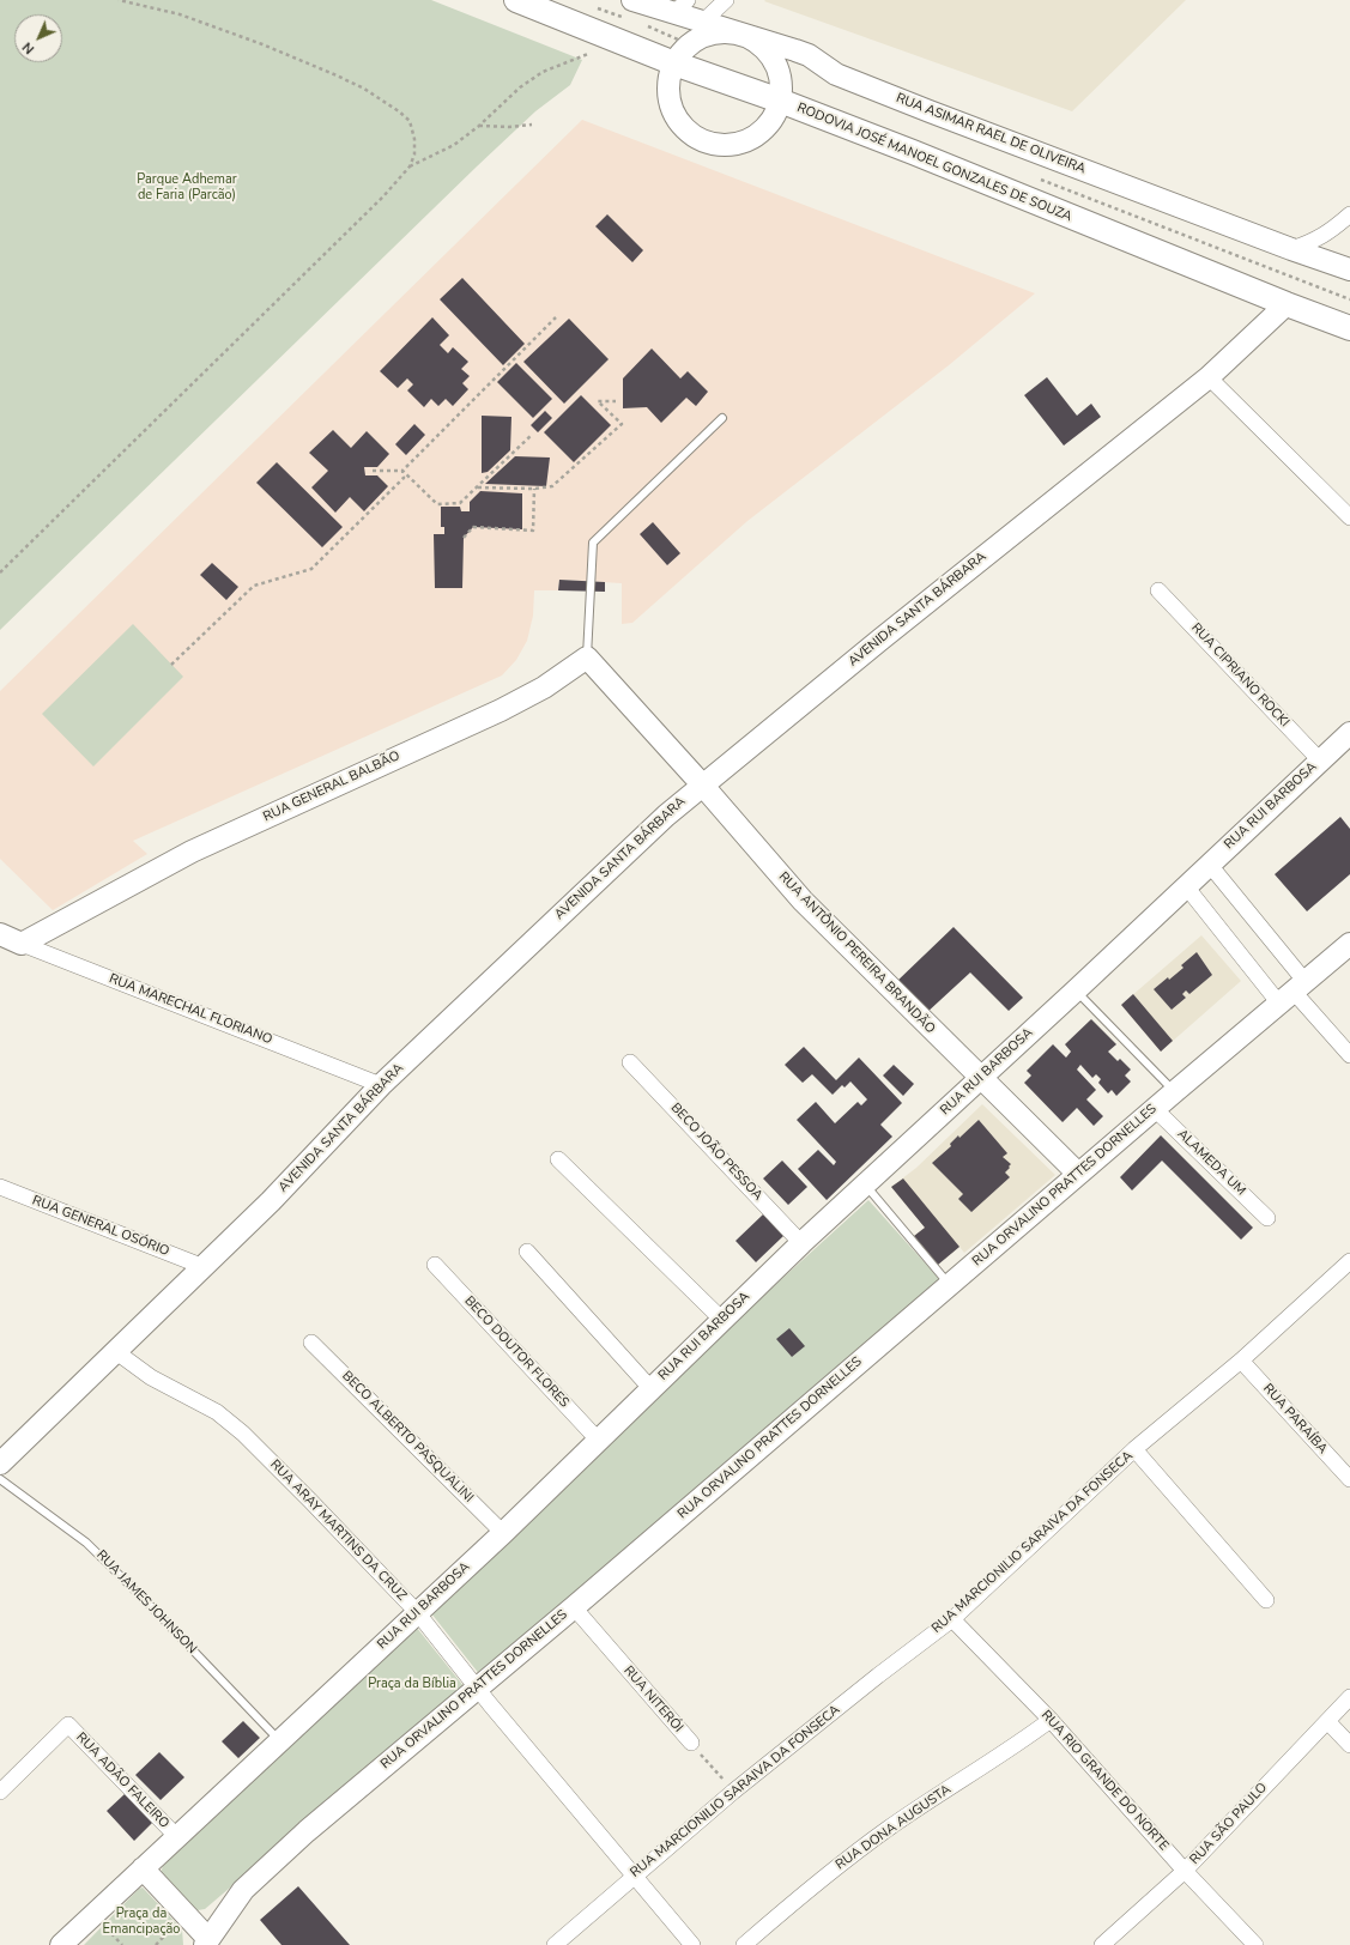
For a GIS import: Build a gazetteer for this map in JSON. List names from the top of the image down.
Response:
{
  "streets": {
    "main road": ["RODOVIA JOSÉ MANOEL GONZALES DE SOUZA"],
    "street": [
      "RUA ASIMAR RAEL DE OLIVEIRA",
      "AVENIDA SANTA BÁRBARA",
      "RUA CIPRIANO ROCKI",
      "RUA GENERAL BALBÃO",
      "RUA RUI BARBOSA",
      "RUA ANTÔNIO PEREIRA BRANDÃO",
      "RUA MARECHAL FLORIANO",
      "BECO JOÃO PESSOA",
      "ALAMEDA UM",
      "RUA ORVALINO PRATTES DORNELLES",
      "RUA GENERAL OSÓRIO",
      "BECO DOUTOR FLORES",
      "RUA PARAÍBA",
      "BECO ALBERTO PASQUALINI",
      "RUA ARAY MARTINS DA CRUZ",
      "RUA MARCIONILIO SARAIVA DA FONSECA",
      "RUA NITERÓI",
      "RUA ADÃO FALEIRO",
      "RUA RIO GRANDE DO NORTE",
      "RUA SÃO PAULO",
      "RUA DONA AUGUSTA"
    ],
    "lane": ["RUA JAMES JOHNSON"]
  },
  "crossings": [
    ["RODOVIA JOSÉ MANOEL GONZALES DE SOUZA", "AVENIDA SANTA BÁRBARA"],
    ["AVENIDA SANTA BÁRBARA", "RUA ANTÔNIO PEREIRA BRANDÃO"],
    ["AVENIDA SANTA BÁRBARA", "RUA MARECHAL FLORIANO"],
    ["AVENIDA SANTA BÁRBARA", "RUA GENERAL OSÓRIO"],
    ["AVENIDA SANTA BÁRBARA", "RUA ARAY MARTINS DA CRUZ"],
    ["RUA CIPRIANO ROCKI", "RUA RUI BARBOSA"],
    ["RUA GENERAL BALBÃO", "RUA ANTÔNIO PEREIRA BRANDÃO"],
    ["RUA GENERAL BALBÃO", "RUA MARECHAL FLORIANO"],
    ["RUA RUI BARBOSA", "RUA ANTÔNIO PEREIRA BRANDÃO"],
    ["RUA RUI BARBOSA", "BECO JOÃO PESSOA"],
    ["RUA RUI BARBOSA", "BECO DOUTOR FLORES"],
    ["RUA RUI BARBOSA", "BECO ALBERTO PASQUALINI"],
    ["RUA RUI BARBOSA", "RUA ARAY MARTINS DA CRUZ"],
    ["RUA RUI BARBOSA", "RUA JAMES JOHNSON"],
    ["RUA RUI BARBOSA", "RUA ADÃO FALEIRO"],
    ["RUA ANTÔNIO PEREIRA BRANDÃO", "RUA ORVALINO PRATTES DORNELLES"],
    ["ALAMEDA UM", "RUA ORVALINO PRATTES DORNELLES"],
    ["RUA ORVALINO PRATTES DORNELLES", "RUA ARAY MARTINS DA CRUZ"],
    ["RUA ORVALINO PRATTES DORNELLES", "RUA NITERÓI"],
    ["RUA PARAÍBA", "RUA MARCIONILIO SARAIVA DA FONSECA"],
    ["RUA ARAY MARTINS DA CRUZ", "RUA MARCIONILIO SARAIVA DA FONSECA"],
    ["RUA MARCIONILIO SARAIVA DA FONSECA", "RUA NITERÓI"],
    ["RUA MARCIONILIO SARAIVA DA FONSECA", "RUA RIO GRANDE DO NORTE"],
    ["RUA RIO GRANDE DO NORTE", "RUA SÃO PAULO"],
    ["RUA RIO GRANDE DO NORTE", "RUA DONA AUGUSTA"]
  ],
  "parks": ["Parque Adhemar de Faria (Parcão)", "Praça da Bíblia", "Praça da Emancipação"],
  "north": "bottom left"
}
